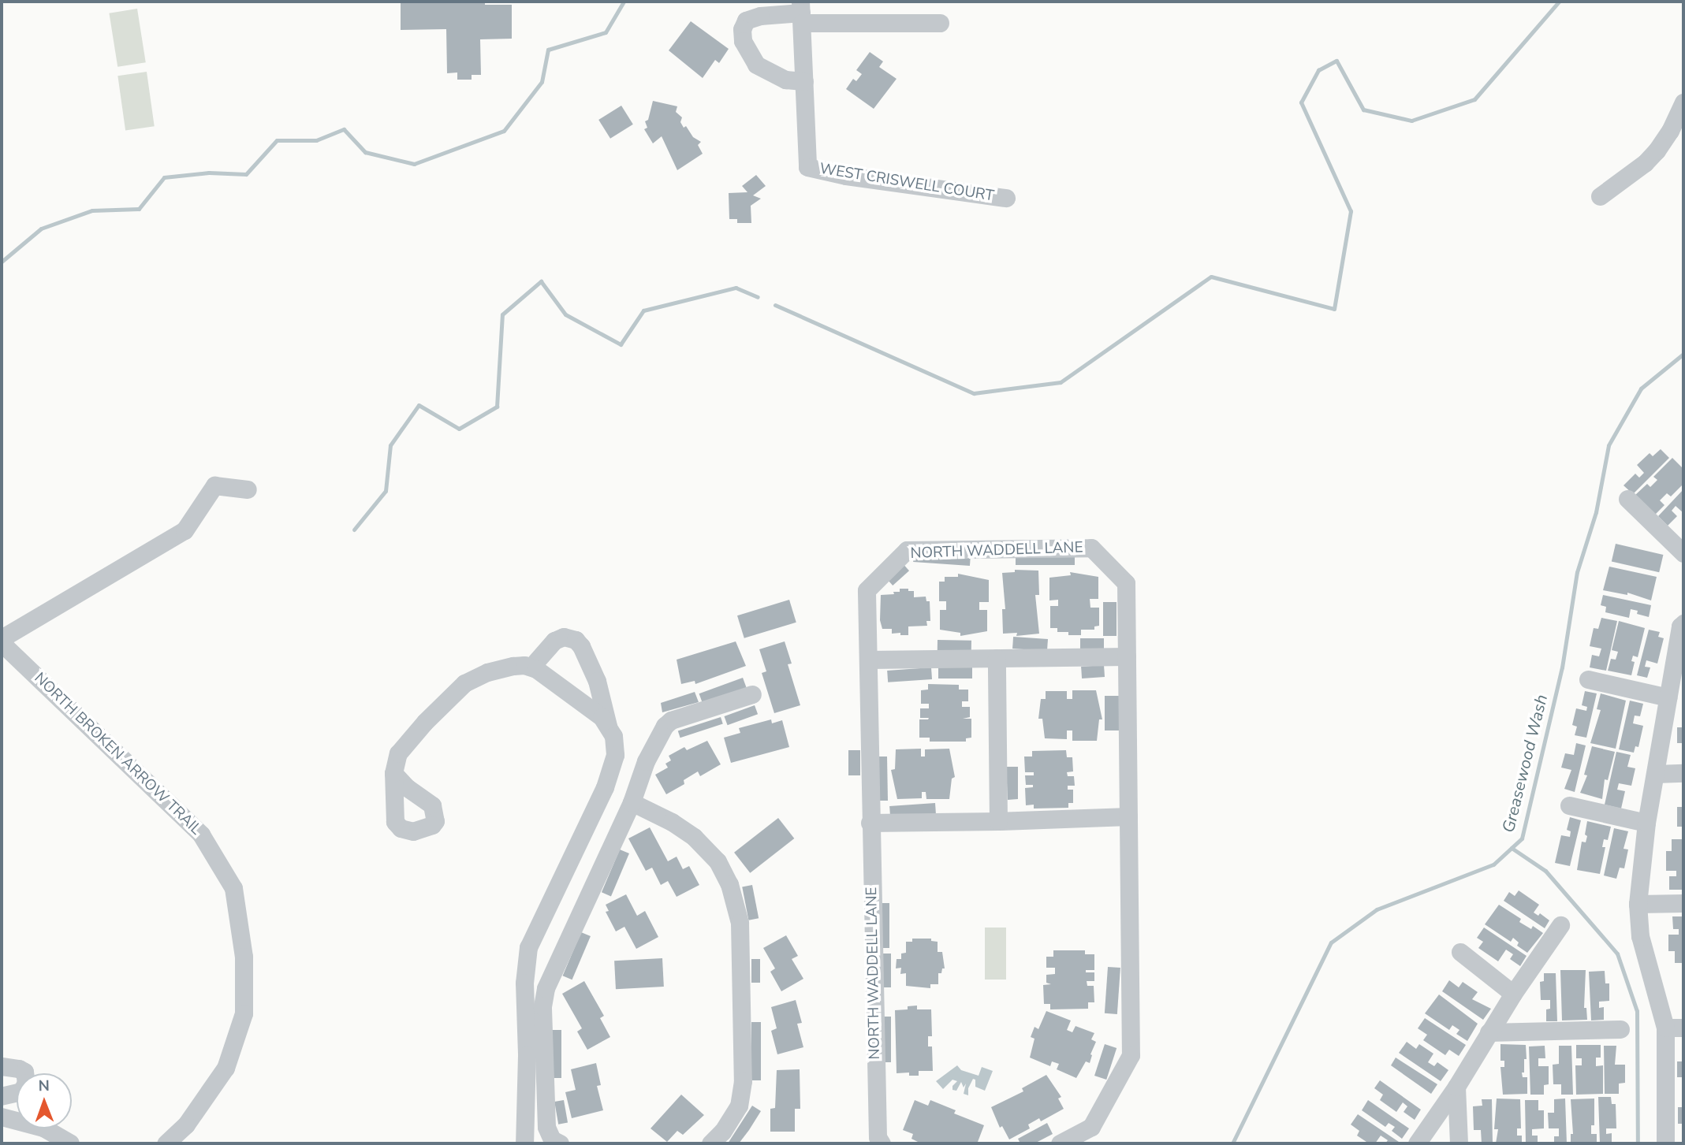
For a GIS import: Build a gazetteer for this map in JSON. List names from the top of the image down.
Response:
{
  "streets": {
    "street": ["WEST CRISWELL COURT", "NORTH WADDELL LANE", "NORTH BROKEN ARROW TRAIL"]
  },
  "water": ["Greasewood Wash"],
  "north": "top"
}
